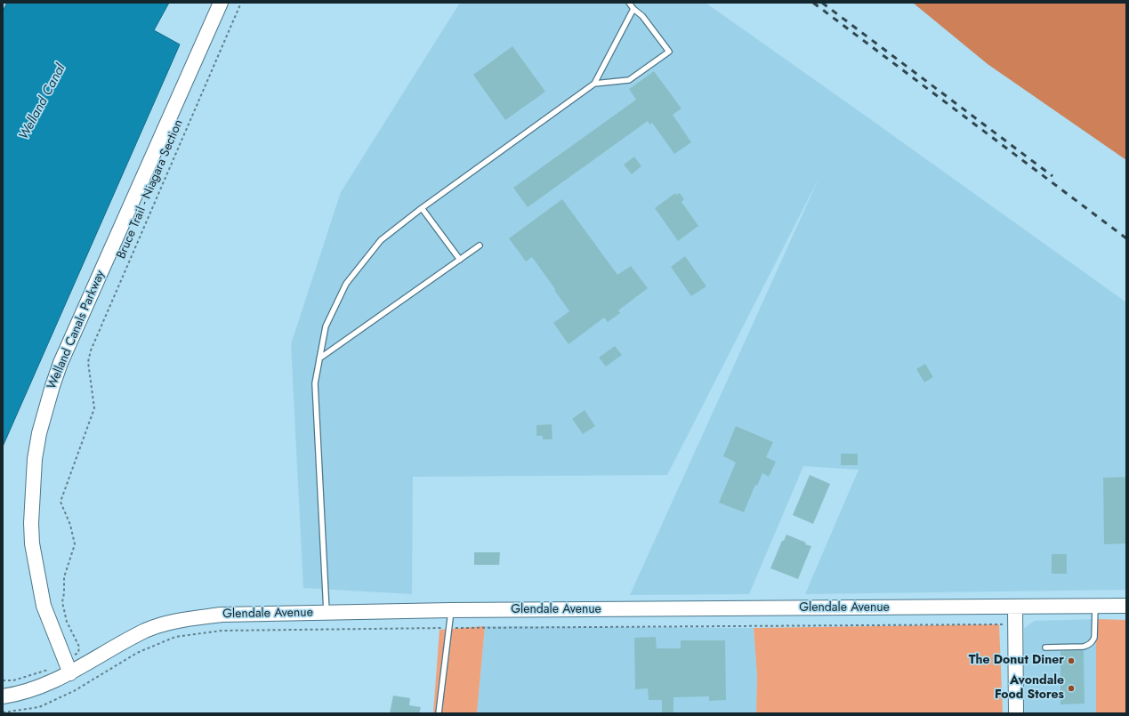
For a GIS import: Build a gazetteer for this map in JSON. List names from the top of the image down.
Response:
{
  "streets": {
    "main road": ["Welland Canals Parkway", "Glendale Avenue"],
    "path": ["Bruce Trail - Niagara Section"]
  },
  "crossings": [
    ["Bruce Trail - Niagara Section", "Welland Canals Parkway"],
    ["Bruce Trail - Niagara Section", "Glendale Avenue"],
    ["Welland Canals Parkway", "Glendale Avenue"]
  ],
  "water": ["Welland Canal"],
  "places": ["The Donut Diner", "Avondale Food Stores"]
}
